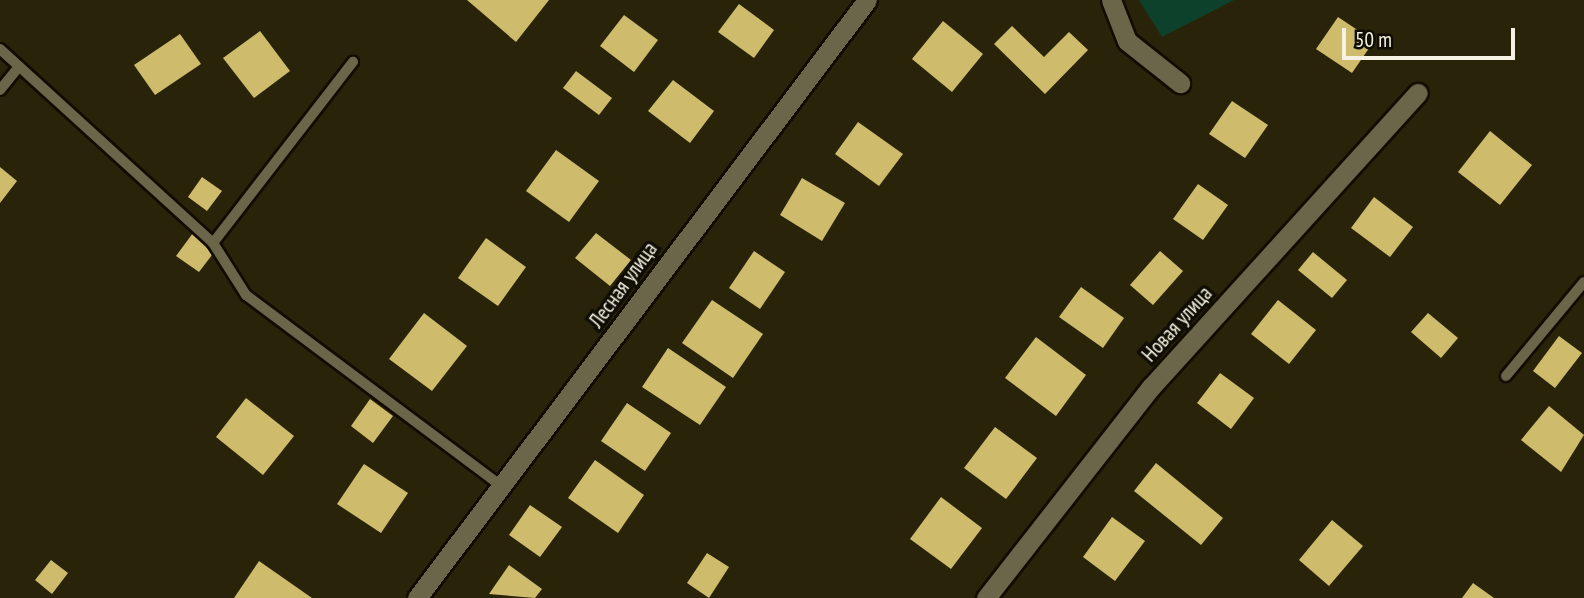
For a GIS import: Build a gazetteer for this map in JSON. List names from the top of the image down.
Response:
{
  "streets": {
    "street": ["Лесная улица", "Новая улица"]
  },
  "scale_bar": "50 m"
}
